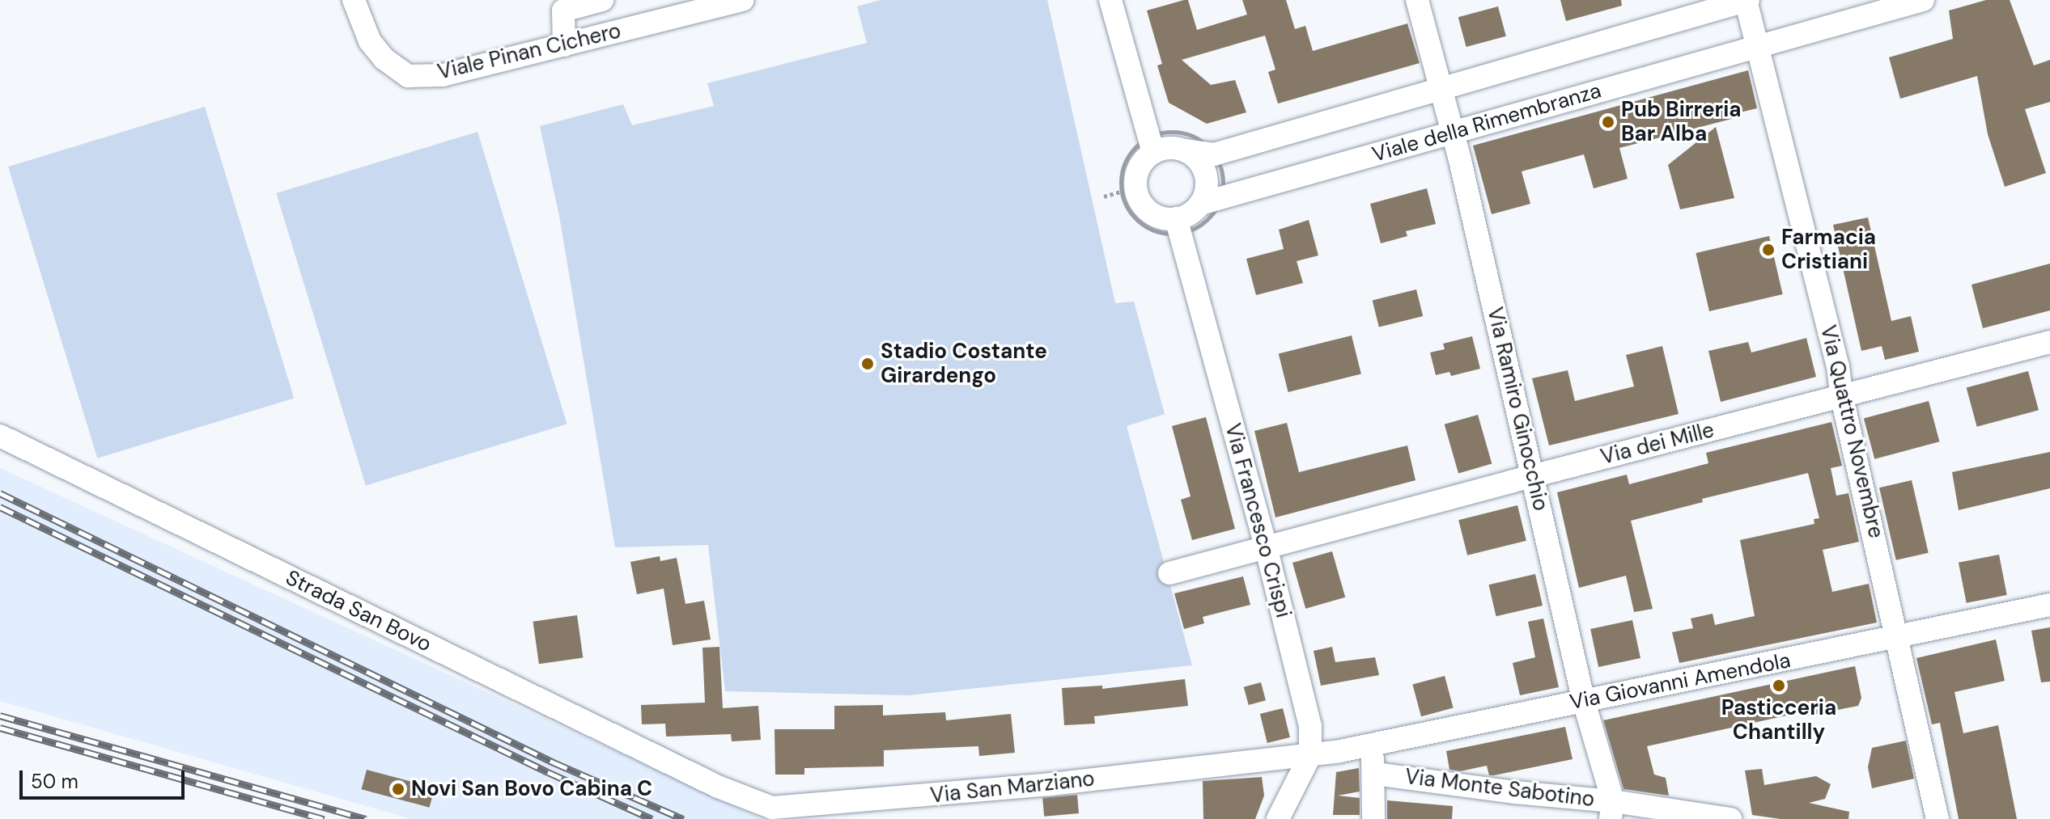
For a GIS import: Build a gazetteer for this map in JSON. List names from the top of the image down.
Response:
{
  "streets": {
    "street": [
      "Viale Pinan Cichero",
      "Viale della Rimembranza",
      "Via Ramiro Ginocchio",
      "Via Quattro Novembre",
      "Via dei Mille",
      "Via Francesco Crispi",
      "Strada San Bovo",
      "Via Giovanni Amendola",
      "Via San Marziano",
      "Via Monte Sabotino"
    ]
  },
  "crossings": [
    ["Viale della Rimembranza", "Via Ramiro Ginocchio"],
    ["Viale della Rimembranza", "Via Quattro Novembre"],
    ["Viale della Rimembranza", "Via Francesco Crispi"],
    ["Via Ramiro Ginocchio", "Via dei Mille"],
    ["Via Ramiro Ginocchio", "Via Giovanni Amendola"],
    ["Via Ramiro Ginocchio", "Via Monte Sabotino"],
    ["Via Quattro Novembre", "Via dei Mille"],
    ["Via Quattro Novembre", "Via Giovanni Amendola"],
    ["Via dei Mille", "Via Francesco Crispi"],
    ["Via Francesco Crispi", "Via Giovanni Amendola"],
    ["Via Francesco Crispi", "Via San Marziano"],
    ["Strada San Bovo", "Via San Marziano"],
    ["Via Giovanni Amendola", "Via San Marziano"],
    ["Via Giovanni Amendola", "Via Monte Sabotino"]
  ],
  "places": [
    "Pub Birreria Bar Alba",
    "Farmacia Cristiani",
    "Stadio Costante Girardengo",
    "Pasticceria Chantilly",
    "Novi San Bovo Cabina C"
  ],
  "scale_bar": "50 m"
}
